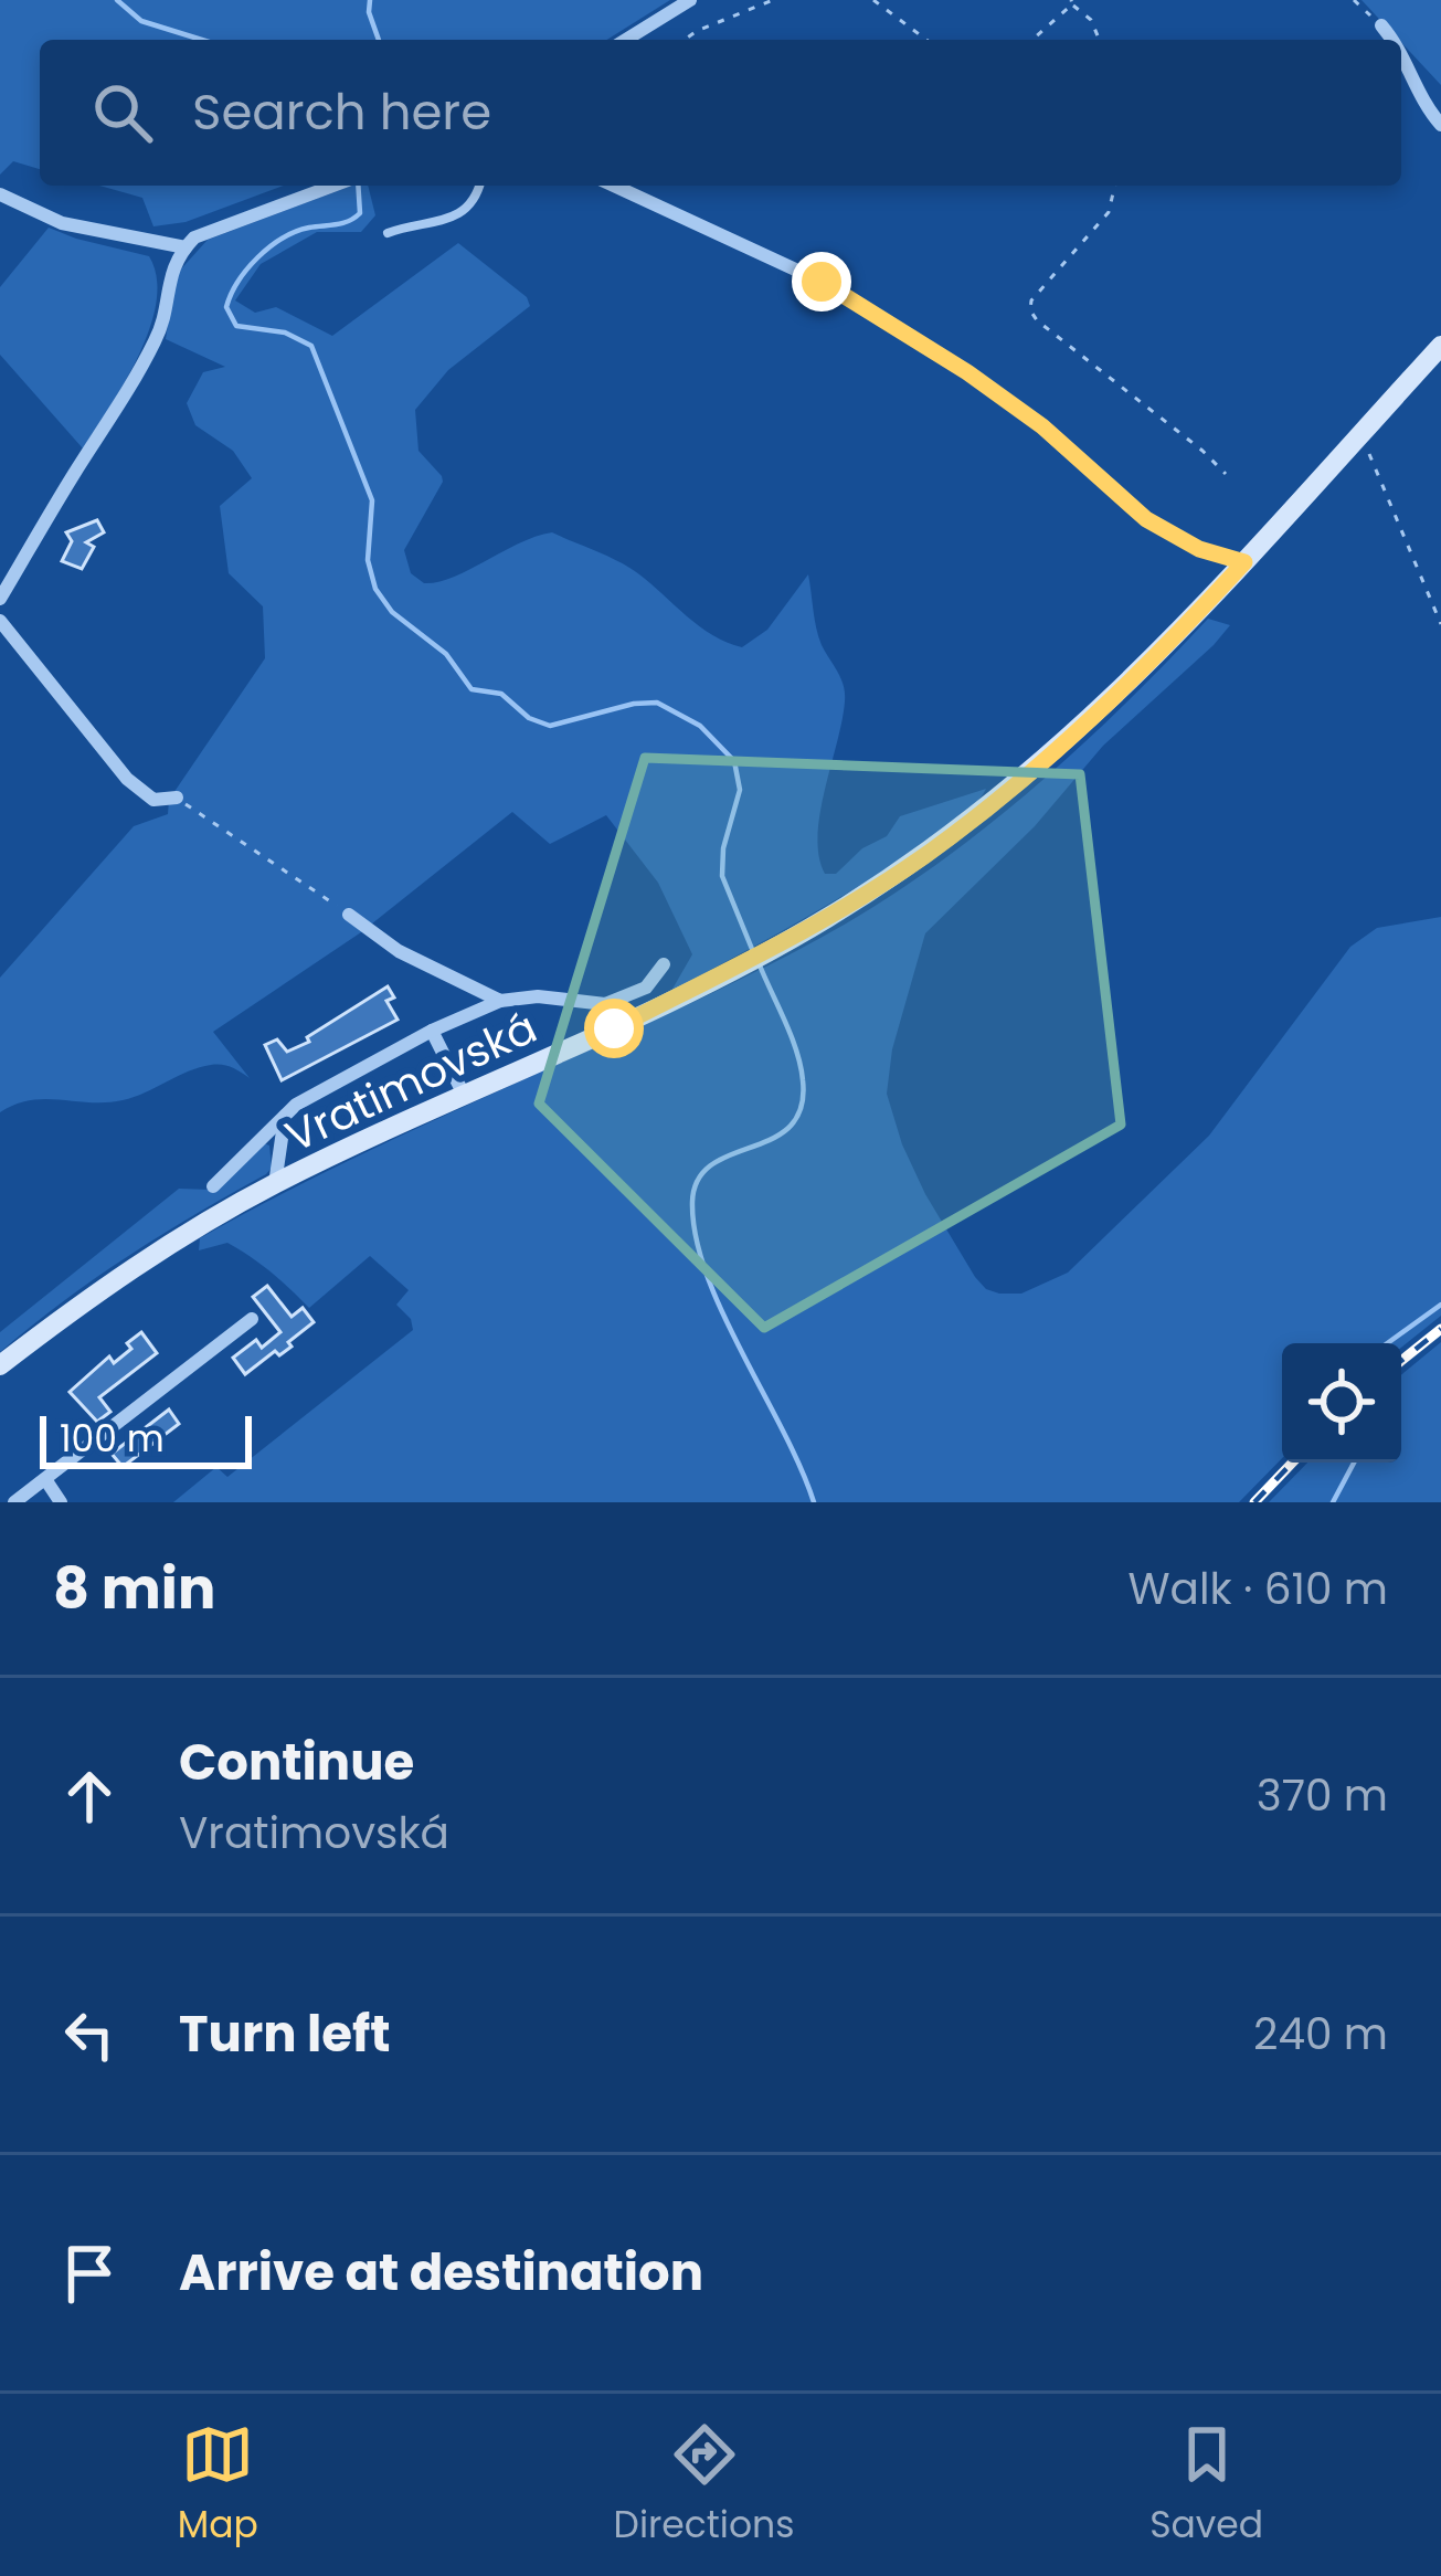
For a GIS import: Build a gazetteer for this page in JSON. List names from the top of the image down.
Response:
{
  "streets": {
    "main road": ["Vratimovská"]
  },
  "scale_bar": "100 m",
  "page": {
    "search": "Search here",
    "scale": "100 m",
    "heading": ["8 min", "Walk · 610 m"],
    "list": [
      ["Continue", "Vratimovská", "370 m"],
      ["Turn left", "240 m"],
      "Arrive at destination"
    ],
    "nav": ["Map", "Directions", "Saved"]
  }
}
